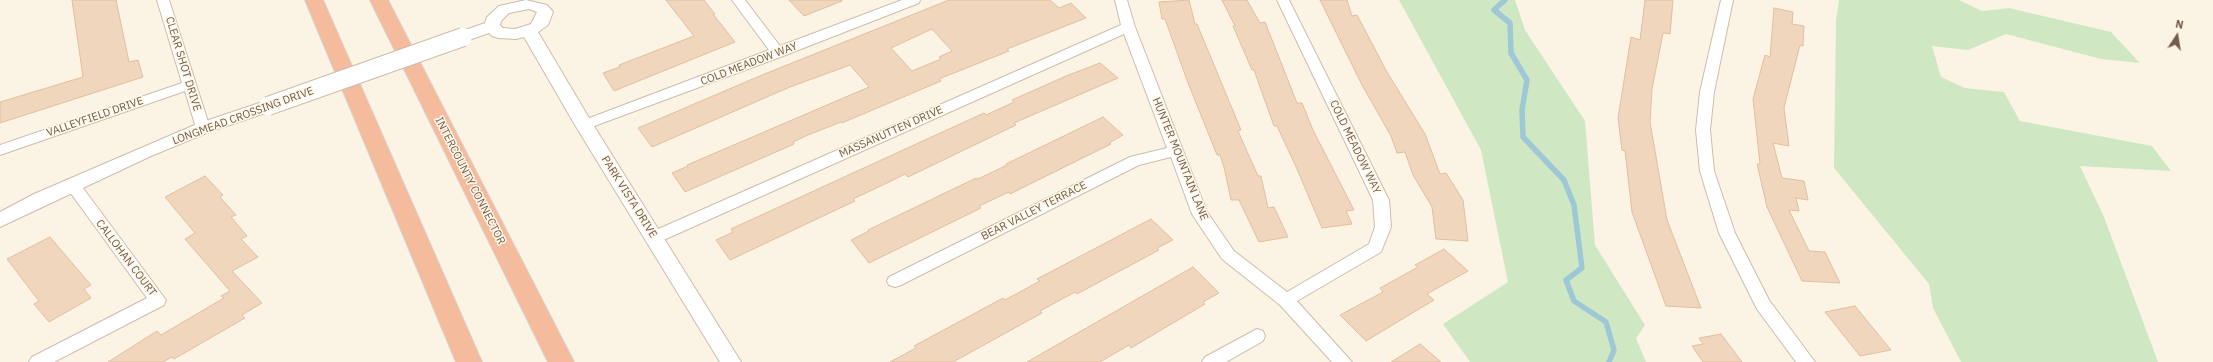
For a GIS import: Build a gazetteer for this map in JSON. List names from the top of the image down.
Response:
{
  "streets": {
    "highway": ["INTERCOUNTY CONNECTOR"],
    "street": [
      "CLEAR SHOT DRIVE",
      "COLD MEADOW WAY",
      "LONGMEAD CROSSING DRIVE",
      "VALLEYFIELD DRIVE",
      "MASSANUTTEN DRIVE",
      "HUNTER MOUNTAIN LANE",
      "PARK VISTA DRIVE",
      "BEAR VALLEY TERRACE",
      "CALLOHAN COURT"
    ]
  },
  "crossings": [
    ["CLEAR SHOT DRIVE", "LONGMEAD CROSSING DRIVE"],
    ["CLEAR SHOT DRIVE", "VALLEYFIELD DRIVE"],
    ["COLD MEADOW WAY", "HUNTER MOUNTAIN LANE"],
    ["COLD MEADOW WAY", "PARK VISTA DRIVE"],
    ["LONGMEAD CROSSING DRIVE", "CALLOHAN COURT"],
    ["MASSANUTTEN DRIVE", "HUNTER MOUNTAIN LANE"],
    ["MASSANUTTEN DRIVE", "PARK VISTA DRIVE"],
    ["HUNTER MOUNTAIN LANE", "BEAR VALLEY TERRACE"]
  ],
  "north": "top"
}
